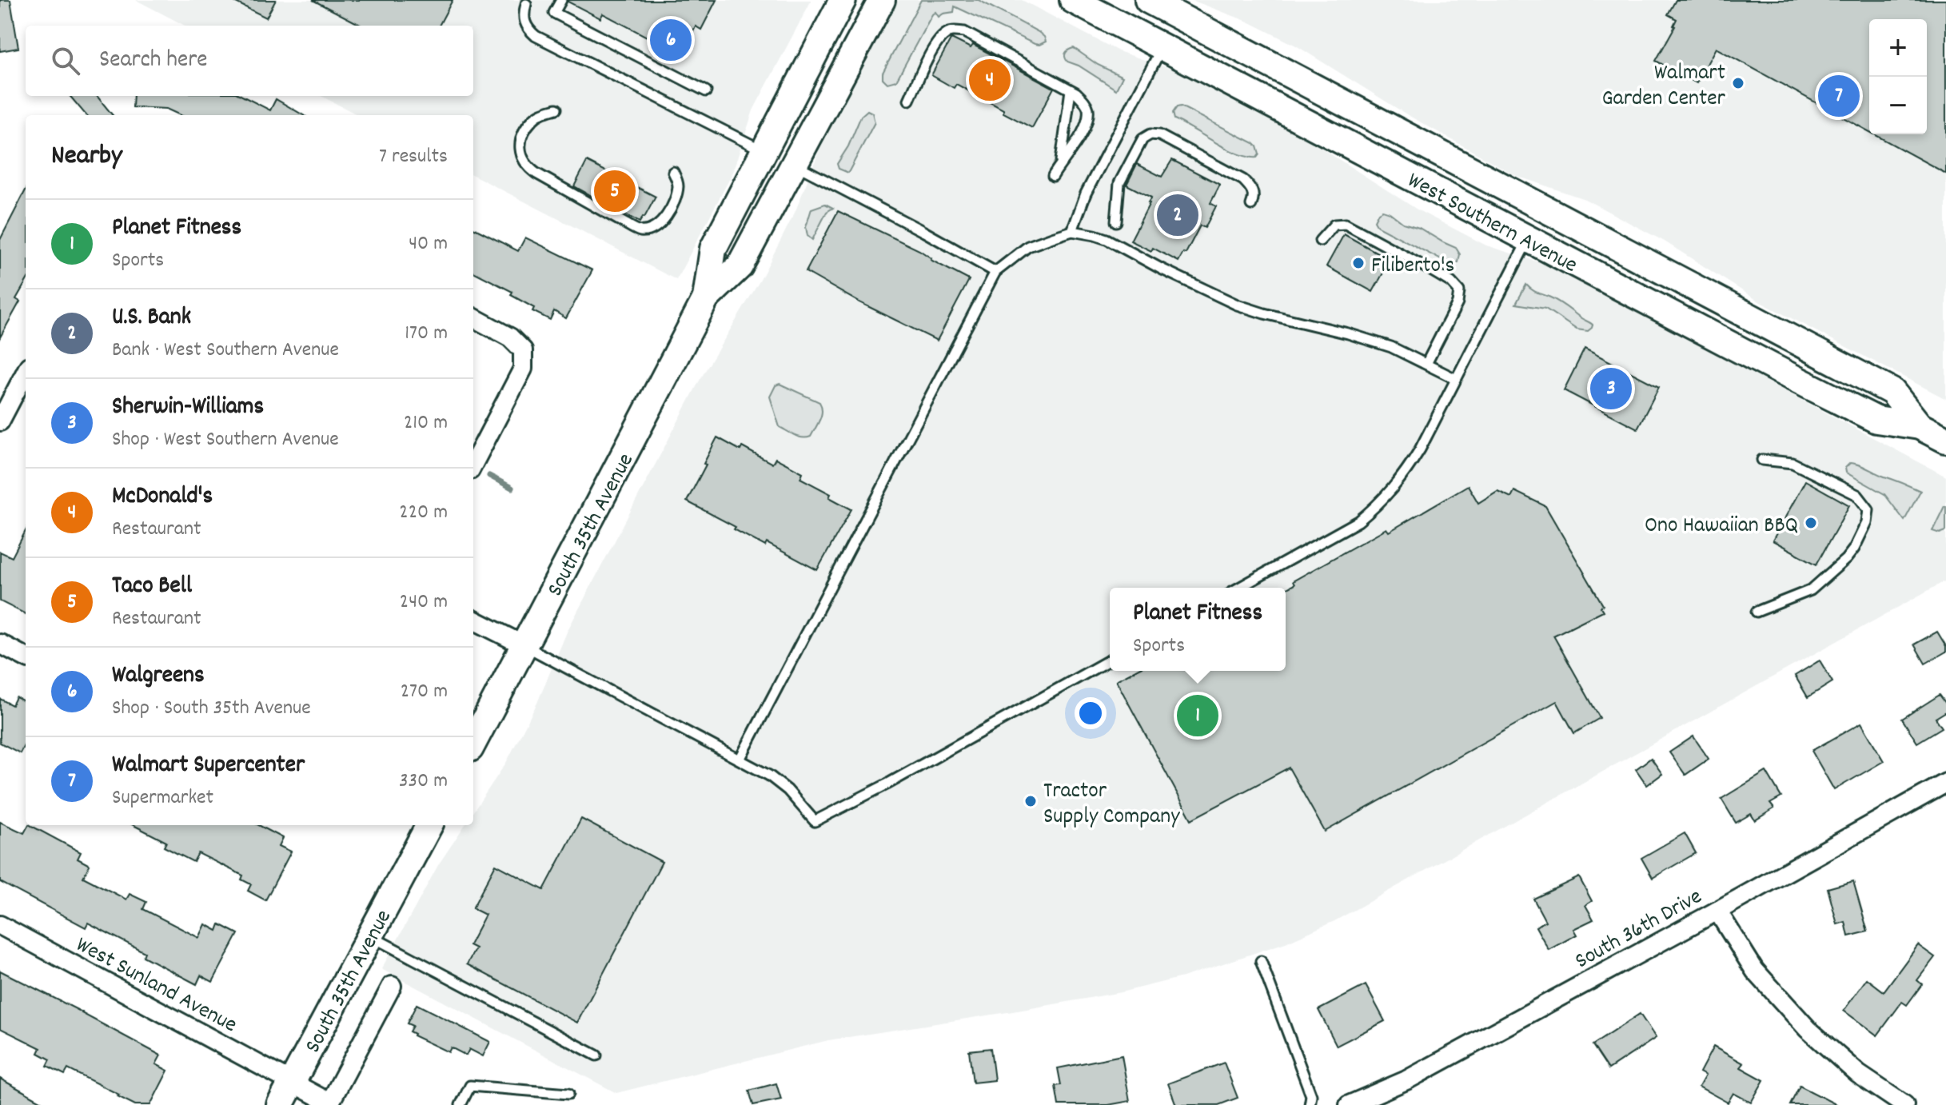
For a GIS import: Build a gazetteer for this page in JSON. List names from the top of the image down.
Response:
{
  "streets": {
    "main road": ["West Southern Avenue", "South 35th Avenue"],
    "street": ["South 36th Drive", "West Sunland Avenue"]
  },
  "crossings": [
    ["South 35th Avenue", "West Sunland Avenue"]
  ],
  "places": [
    "Walmart Garden Center",
    "Filiberto's",
    "Ono Hawaiian BBQ",
    "Tractor Supply Company"
  ],
  "page": {
    "pins": [
      "6",
      "4",
      "7",
      "5",
      "2",
      "3",
      "1"
    ],
    "map_buttons": ["+", "−"],
    "search": "Search here",
    "heading": ["Nearby", "7 results"],
    "list": [
      {
        "mark": "1",
        "name": "Planet Fitness",
        "note": "Sports",
        "value": "40 m"
      },
      {
        "mark": "2",
        "name": "U.S. Bank",
        "note": "Bank · West Southern Avenue",
        "value": "170 m"
      },
      {
        "mark": "3",
        "name": "Sherwin-Williams",
        "note": "Shop · West Southern Avenue",
        "value": "210 m"
      },
      {
        "mark": "4",
        "name": "McDonald's",
        "note": "Restaurant",
        "value": "220 m"
      },
      {
        "mark": "5",
        "name": "Taco Bell",
        "note": "Restaurant",
        "value": "240 m"
      },
      {
        "mark": "6",
        "name": "Walgreens",
        "note": "Shop · South 35th Avenue",
        "value": "270 m"
      },
      {
        "mark": "7",
        "name": "Walmart Supercenter",
        "note": "Supermarket",
        "value": "330 m"
      }
    ],
    "popup": ["Planet Fitness", "Sports"]
  }
}
